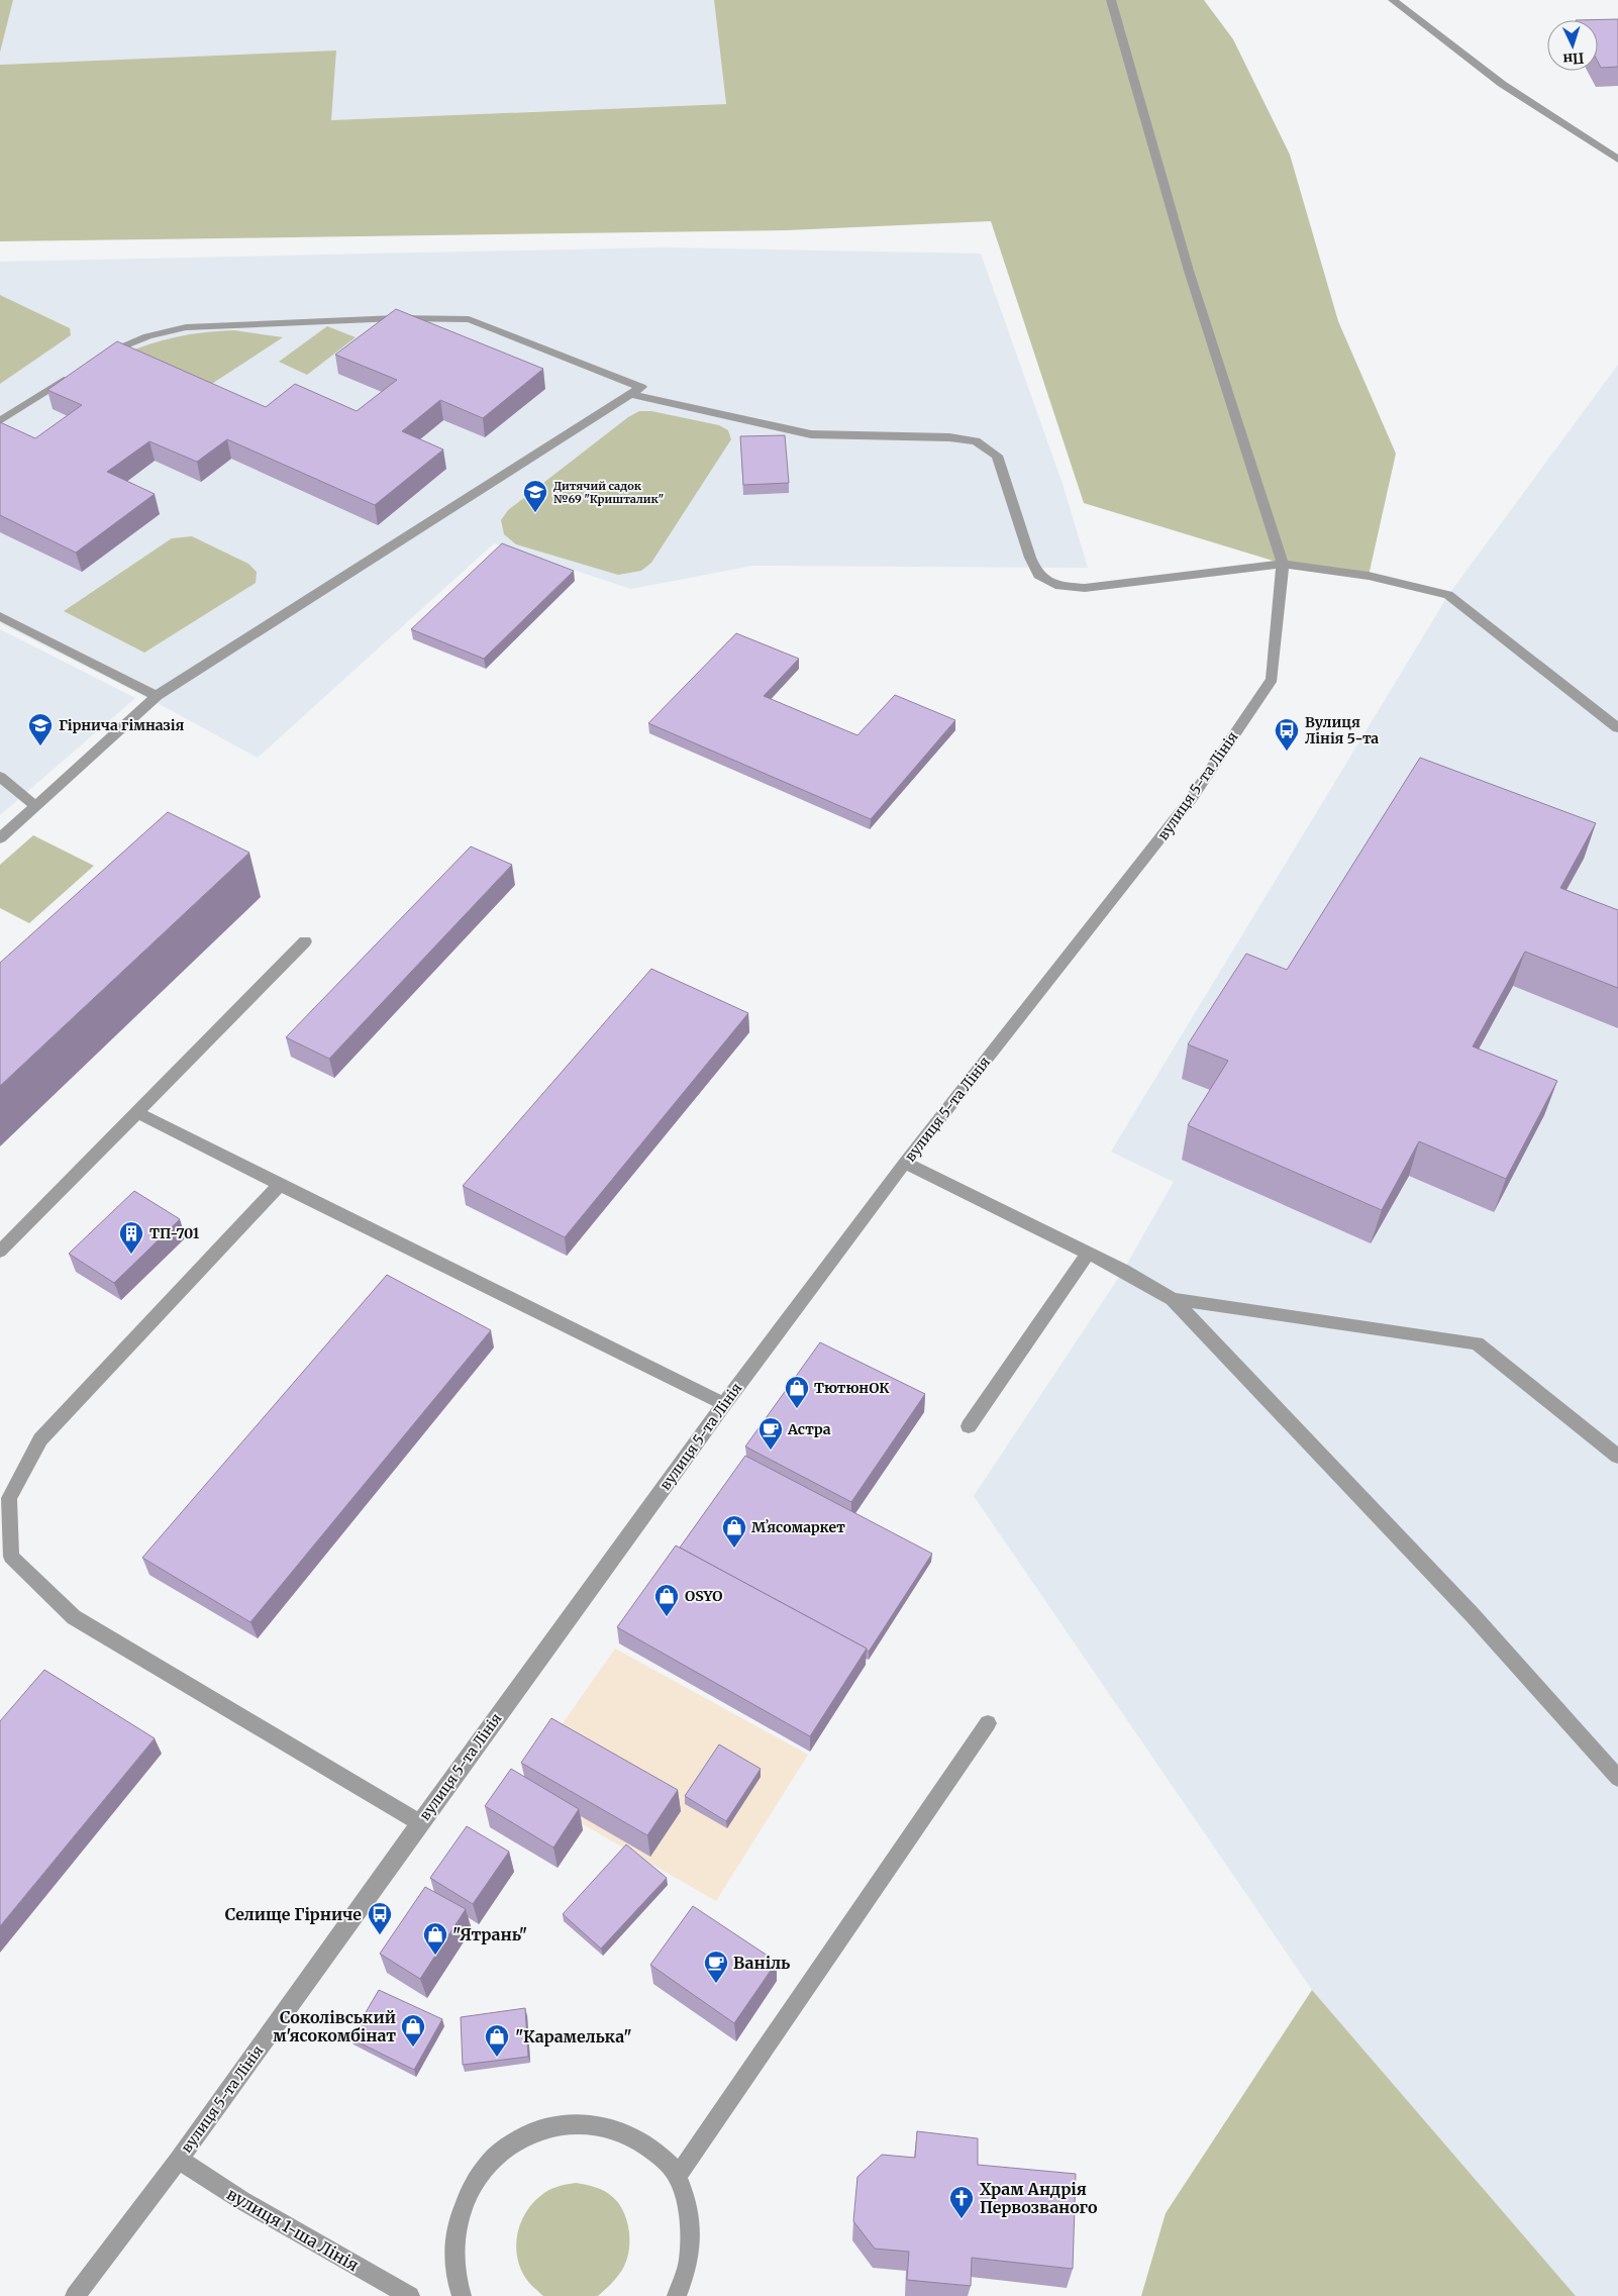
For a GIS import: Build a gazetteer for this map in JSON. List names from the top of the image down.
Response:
{
  "streets": {
    "street": ["вулиця 5-та Лінія", "вулиця 1-ша Лінія"]
  },
  "crossings": [
    ["вулиця 5-та Лінія", "вулиця 1-ша Лінія"]
  ],
  "places": {
    "school or university": ["Дитячий садок №69 \"Кришталик\"", "Гірнича гімназія"],
    "bus stop": ["Вулиця Лінія 5-та", "Селище Гірниче"],
    "building": ["ТП-701"],
    "shop": [
      "ТютюнОК",
      "Мʼясомаркет",
      "OSYO",
      "\"Ятрань\"",
      "Соколівський м'ясокомбінат",
      "\"Карамелька\""
    ],
    "cafe": ["Астра", "Ваніль"],
    "church": ["Храм Андрія Первозваного"]
  },
  "north": "bottom"
}
